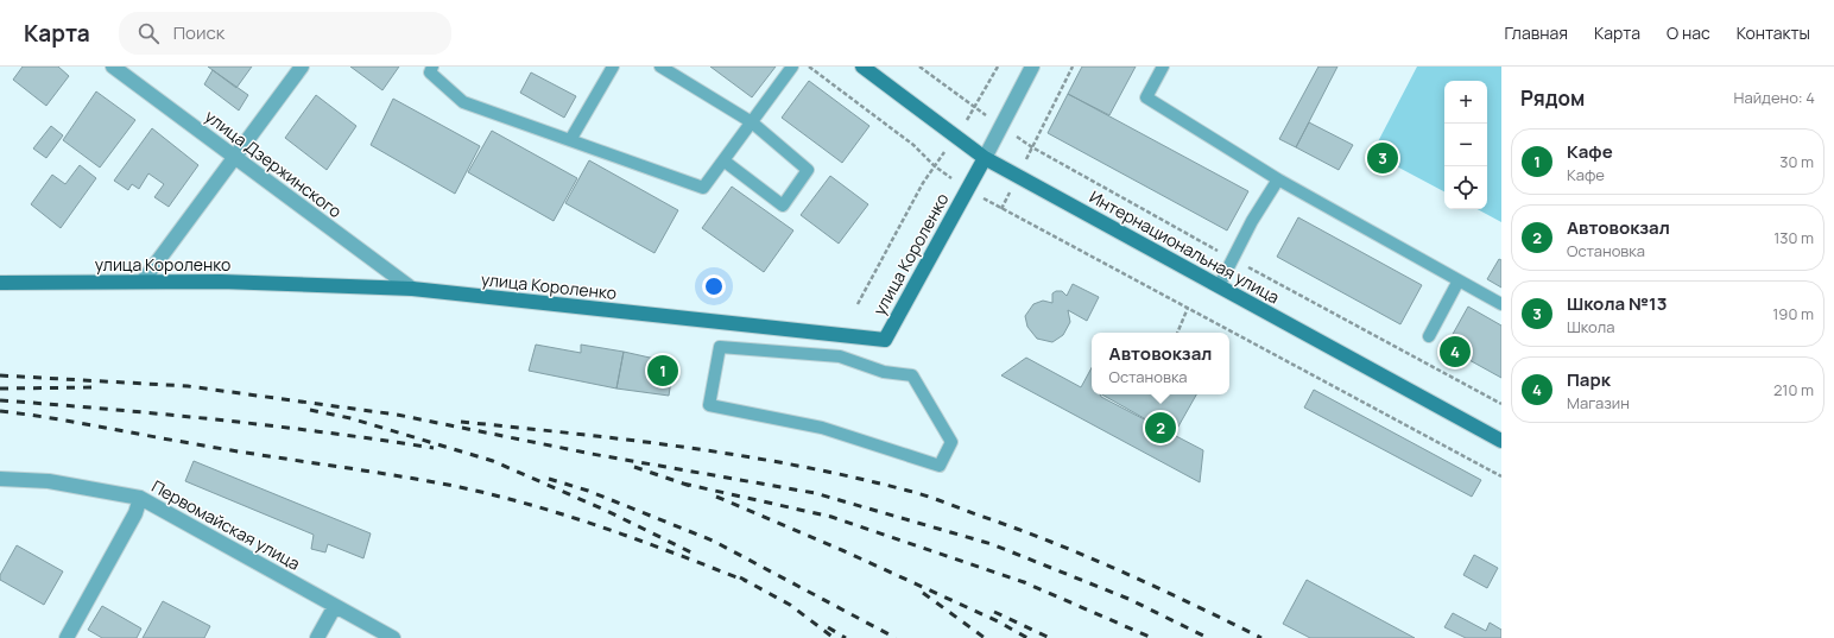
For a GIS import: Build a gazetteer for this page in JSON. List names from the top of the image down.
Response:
{
  "streets": {
    "street": [
      "улица Дзержинского",
      "Интернациональная улица",
      "улица Короленко",
      "Первомайская улица"
    ]
  },
  "crossings": [
    ["улица Дзержинского", "улица Короленко"],
    ["Интернациональная улица", "улица Короленко"]
  ],
  "page": {
    "header": "Карта",
    "search": "Поиск",
    "nav": [
      "Главная",
      "Карта",
      "О нас",
      "Контакты"
    ],
    "heading": ["Рядом", "Найдено: 4"],
    "map_buttons": ["+", "−"],
    "list": [
      {
        "mark": "1",
        "name": "Кафе",
        "note": "Кафе",
        "value": "30 m"
      },
      {
        "mark": "2",
        "name": "Автовокзал",
        "note": "Остановка",
        "value": "130 m"
      },
      {
        "mark": "3",
        "name": "Школа №13",
        "note": "Школа",
        "value": "190 m"
      },
      {
        "mark": "4",
        "name": "Парк",
        "note": "Магазин",
        "value": "210 m"
      }
    ],
    "pins": [
      "3",
      "4",
      "1",
      "2"
    ],
    "popup": ["Автовокзал", "Остановка"]
  }
}
